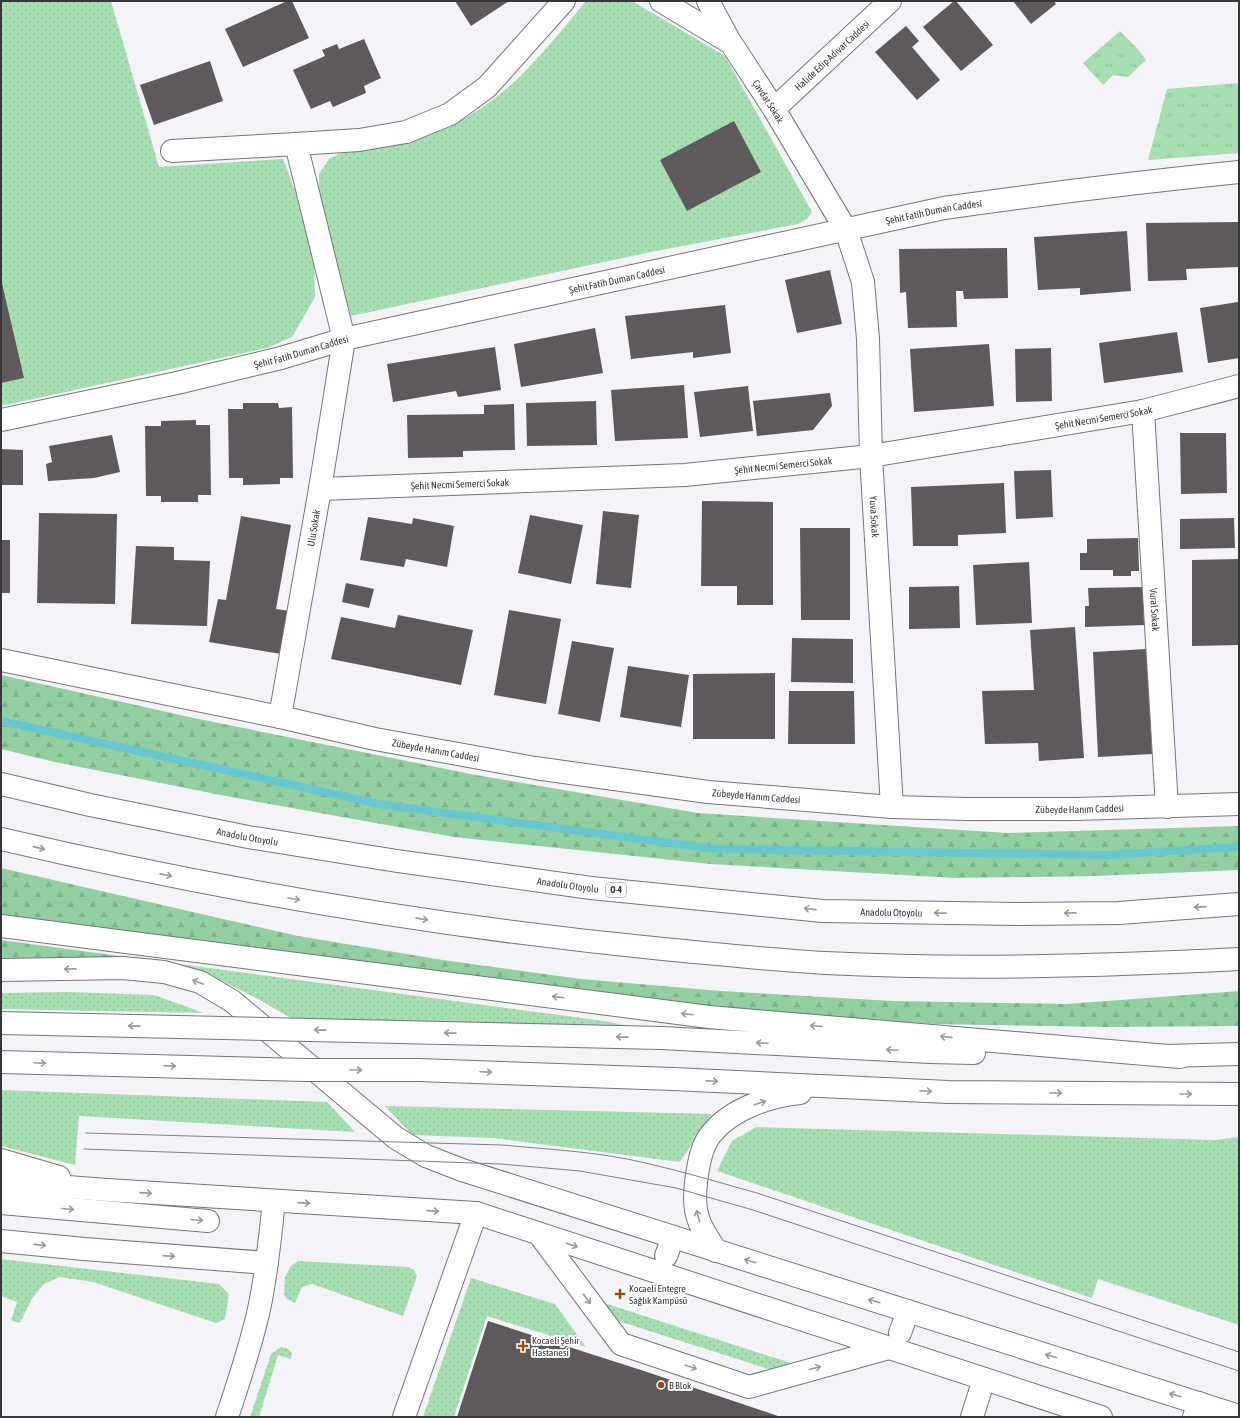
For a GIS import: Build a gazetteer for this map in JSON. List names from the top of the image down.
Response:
{
  "streets": {
    "main road": [
      "Halide Edip Adıvar Caddesi",
      "Çavdar Sokak",
      "Şehit Fatih Duman Caddesi",
      "Şehit Necmi Semerci Sokak",
      "Yuva Sokak",
      "Ulu Sokak",
      "Vural Sokak",
      "Zübeyde Hanım Caddesi",
      "Anadolu Otoyolu",
      "O-4"
    ]
  },
  "crossings": [
    ["Halide Edip Adıvar Caddesi", "Çavdar Sokak"],
    ["Çavdar Sokak", "Şehit Fatih Duman Caddesi"],
    ["Çavdar Sokak", "Yuva Sokak"],
    ["Şehit Fatih Duman Caddesi", "Yuva Sokak"],
    ["Şehit Fatih Duman Caddesi", "Ulu Sokak"],
    ["Şehit Necmi Semerci Sokak", "Yuva Sokak"],
    ["Şehit Necmi Semerci Sokak", "Ulu Sokak"],
    ["Şehit Necmi Semerci Sokak", "Vural Sokak"],
    ["Yuva Sokak", "Zübeyde Hanım Caddesi"],
    ["Ulu Sokak", "Zübeyde Hanım Caddesi"],
    ["Vural Sokak", "Zübeyde Hanım Caddesi"]
  ],
  "places": {
    "health": ["Kocaeli Entegre Sağlık Kampüsü", "Kocaeli Şehir Hastanesi"],
    "other": ["B Blok"]
  }
}
